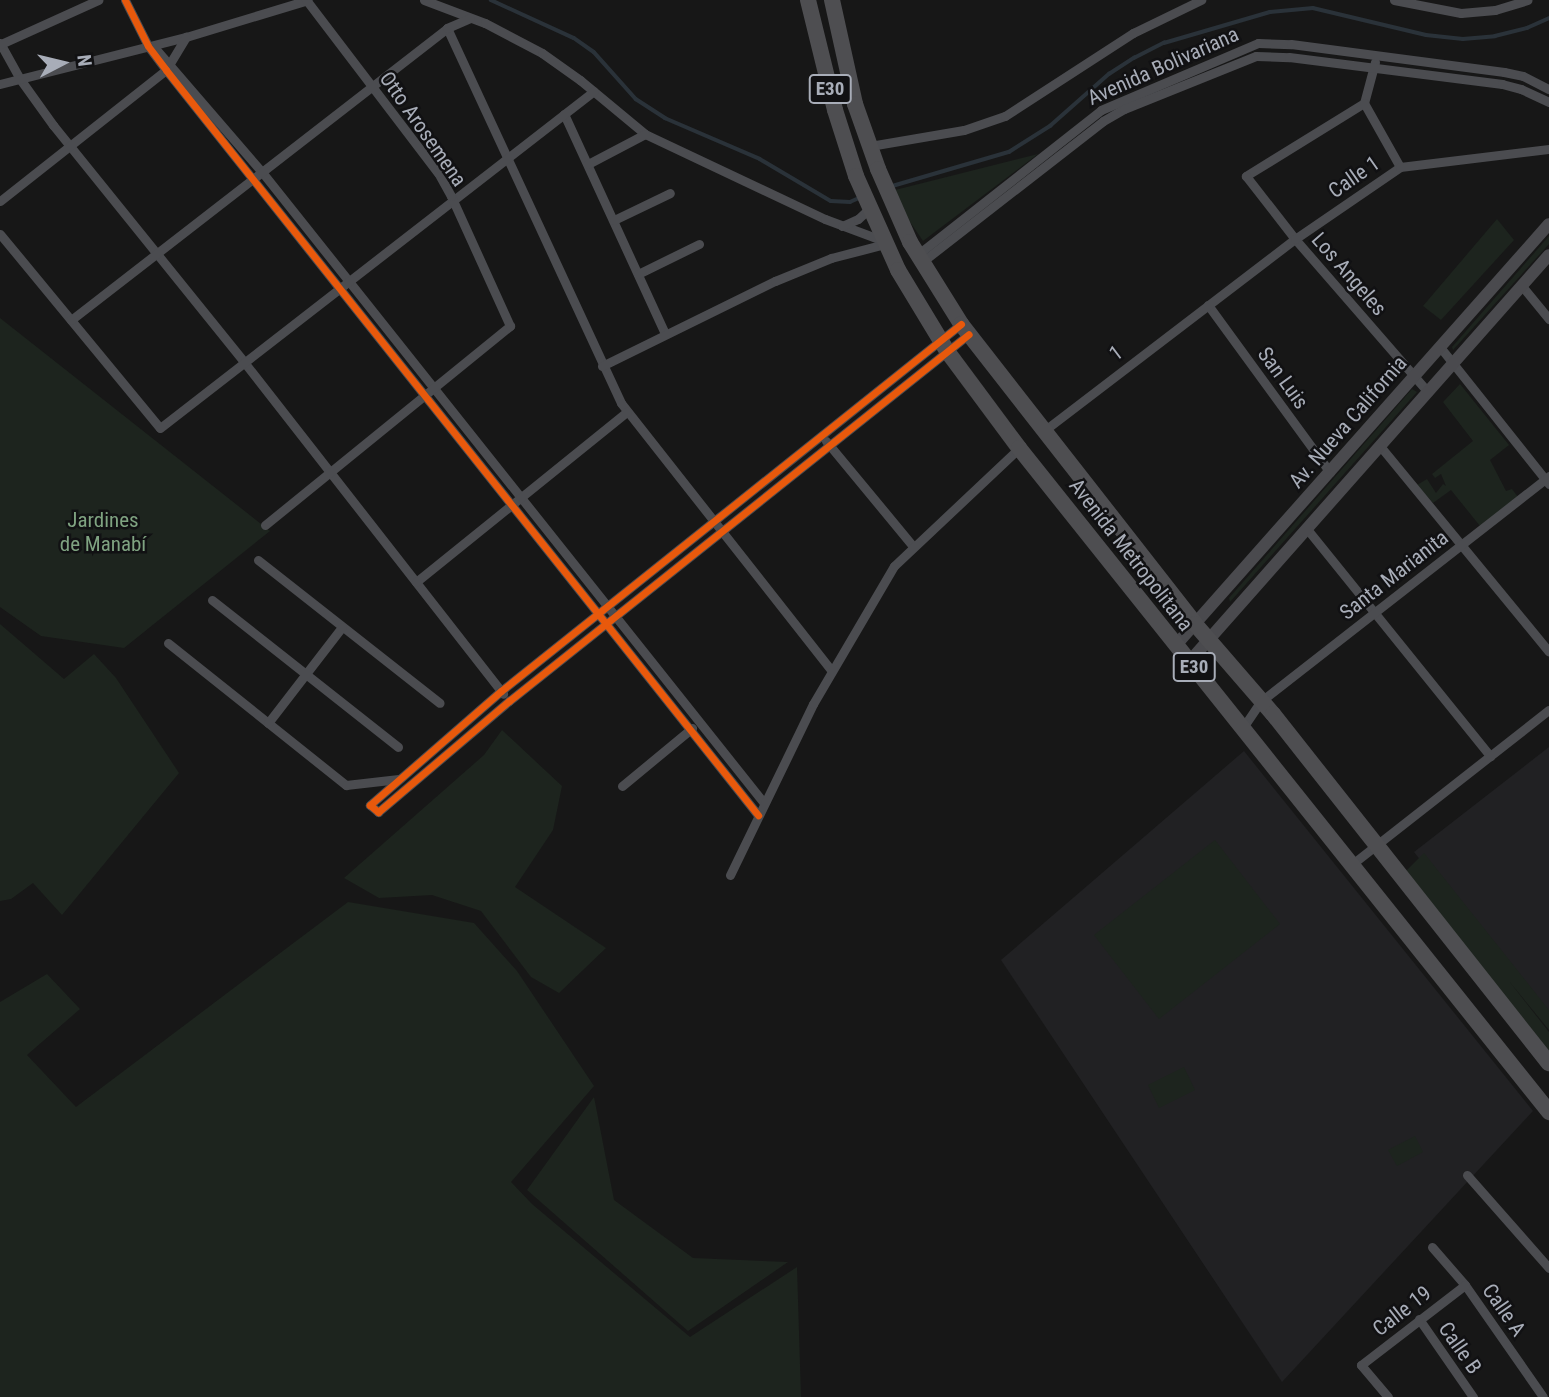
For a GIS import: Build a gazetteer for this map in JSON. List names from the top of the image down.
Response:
{
  "streets": {
    "highway": ["E30", "Avenida Metropolitana"],
    "street": [
      "Avenida Bolivariana",
      "Otto Arosemena",
      "Calle 1",
      "Los Angeles",
      "1",
      "San Luis",
      "Av. Nueva California",
      "Santa Marianita",
      "Calle A",
      "Calle 19",
      "Calle B"
    ]
  },
  "crossings": [
    ["Avenida Bolivariana", "E30"],
    ["E30", "1"],
    ["E30", "Av. Nueva California"],
    ["E30", "Santa Marianita"],
    ["Calle 1", "Los Angeles"],
    ["Calle 1", "1"],
    ["Calle 1", "San Luis"],
    ["Los Angeles", "Av. Nueva California"],
    ["1", "San Luis"],
    ["San Luis", "Av. Nueva California"],
    ["Av. Nueva California", "Avenida Metropolitana"],
    ["Avenida Metropolitana", "Santa Marianita"],
    ["Calle A", "Calle 19"],
    ["Calle 19", "Calle B"]
  ],
  "parks": ["Jardines de Manabí"],
  "north": "right"
}
